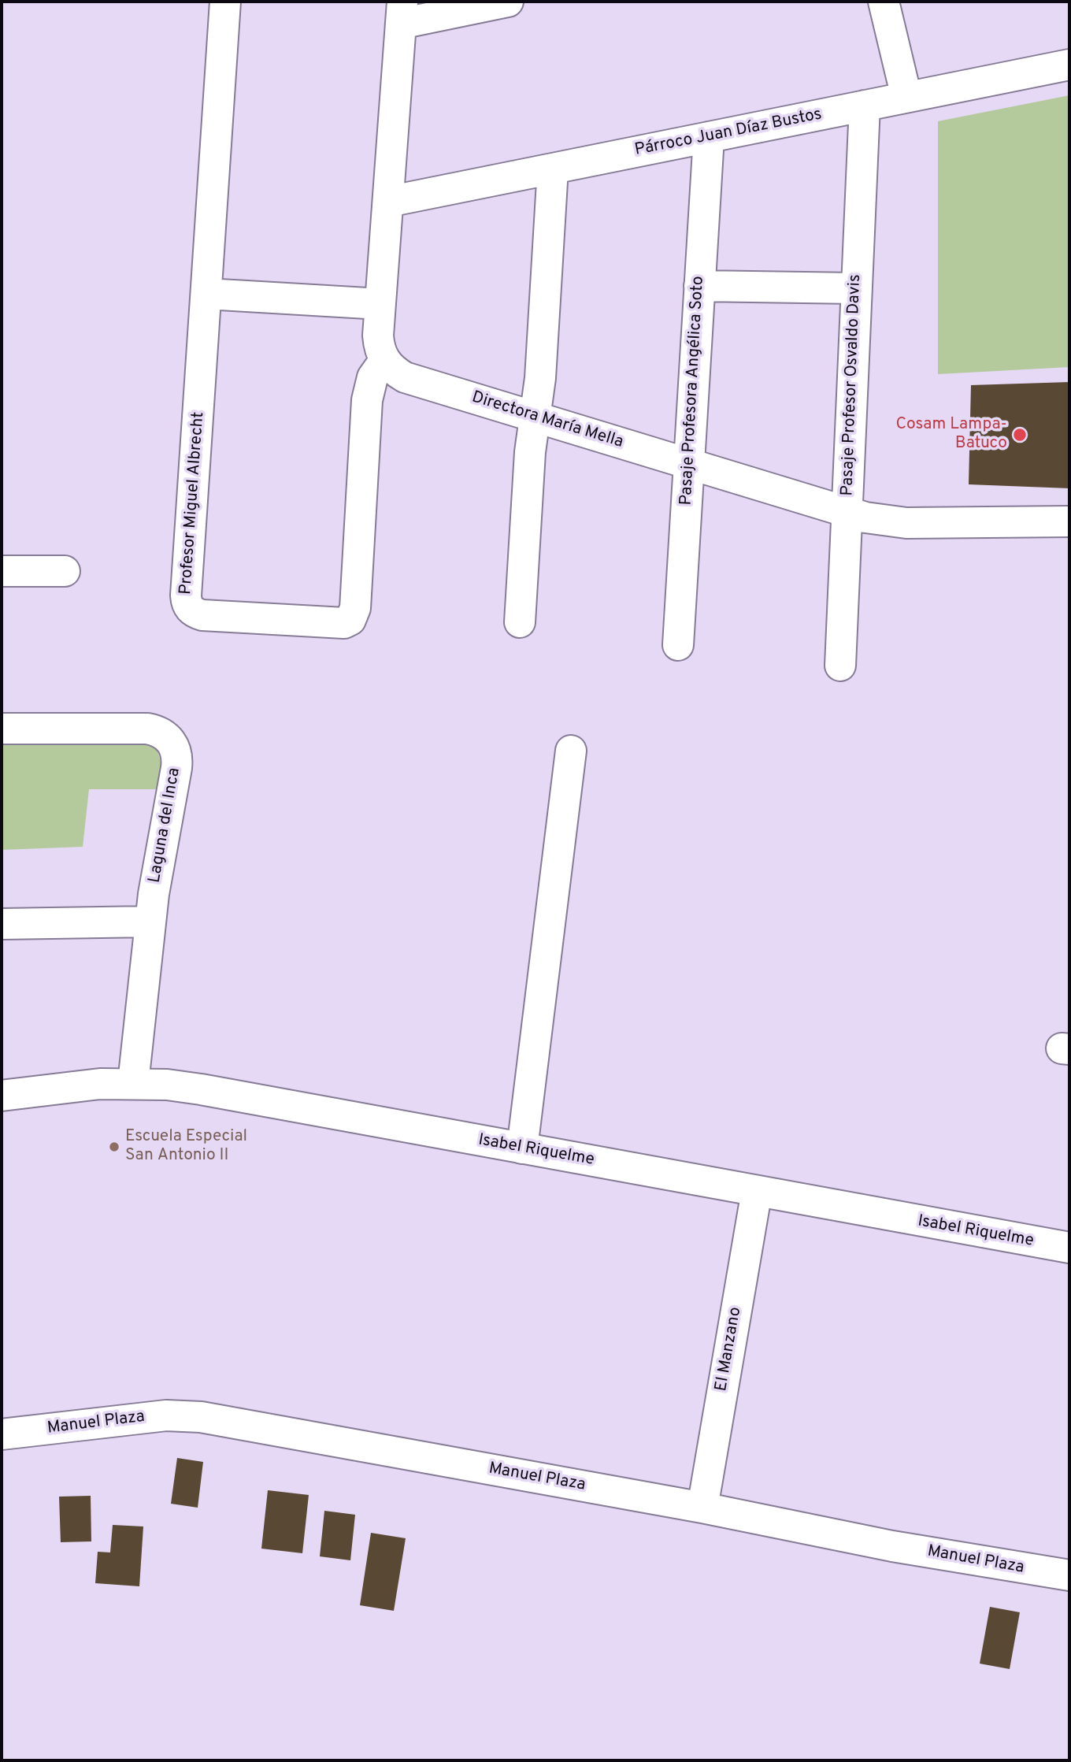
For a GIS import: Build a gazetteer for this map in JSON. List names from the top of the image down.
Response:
{
  "streets": {
    "street": [
      "Párroco Juan Díaz Bustos",
      "Pasaje Profesor Osvaldo Davis",
      "Pasaje Profesora Angélica Soto",
      "Directora María Mella",
      "Profesor Miguel Albrecht",
      "Laguna del Inca",
      "Isabel Riquelme",
      "El Manzano",
      "Manuel Plaza"
    ]
  },
  "crossings": [
    ["Párroco Juan Díaz Bustos", "Pasaje Profesor Osvaldo Davis"],
    ["Párroco Juan Díaz Bustos", "Pasaje Profesora Angélica Soto"],
    ["Pasaje Profesor Osvaldo Davis", "Directora María Mella"],
    ["Pasaje Profesora Angélica Soto", "Directora María Mella"],
    ["Directora María Mella", "Profesor Miguel Albrecht"],
    ["Laguna del Inca", "Isabel Riquelme"],
    ["Isabel Riquelme", "El Manzano"],
    ["El Manzano", "Manuel Plaza"]
  ],
  "places": ["Cosam Lampa- Batuco", "Escuela Especial San Antonio II"]
}
